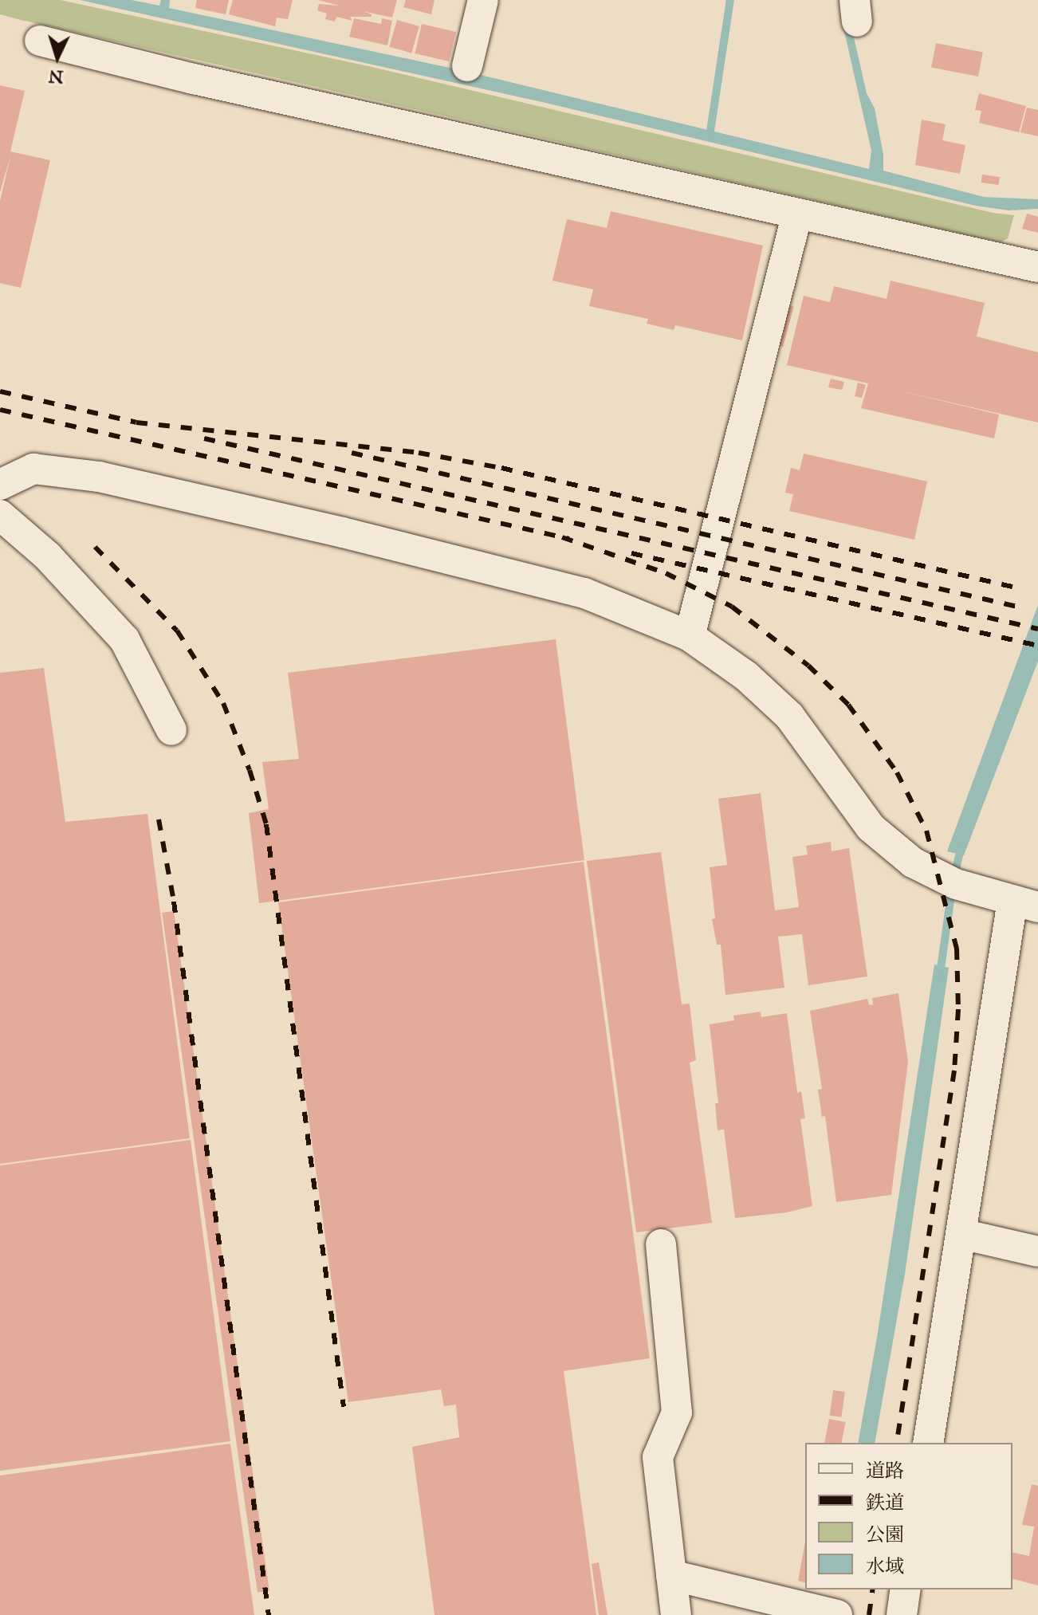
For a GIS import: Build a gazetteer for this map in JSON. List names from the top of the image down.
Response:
{
  "legend": [
    "道路",
    "鉄道",
    "公園",
    "水域"
  ],
  "north": "bottom"
}
